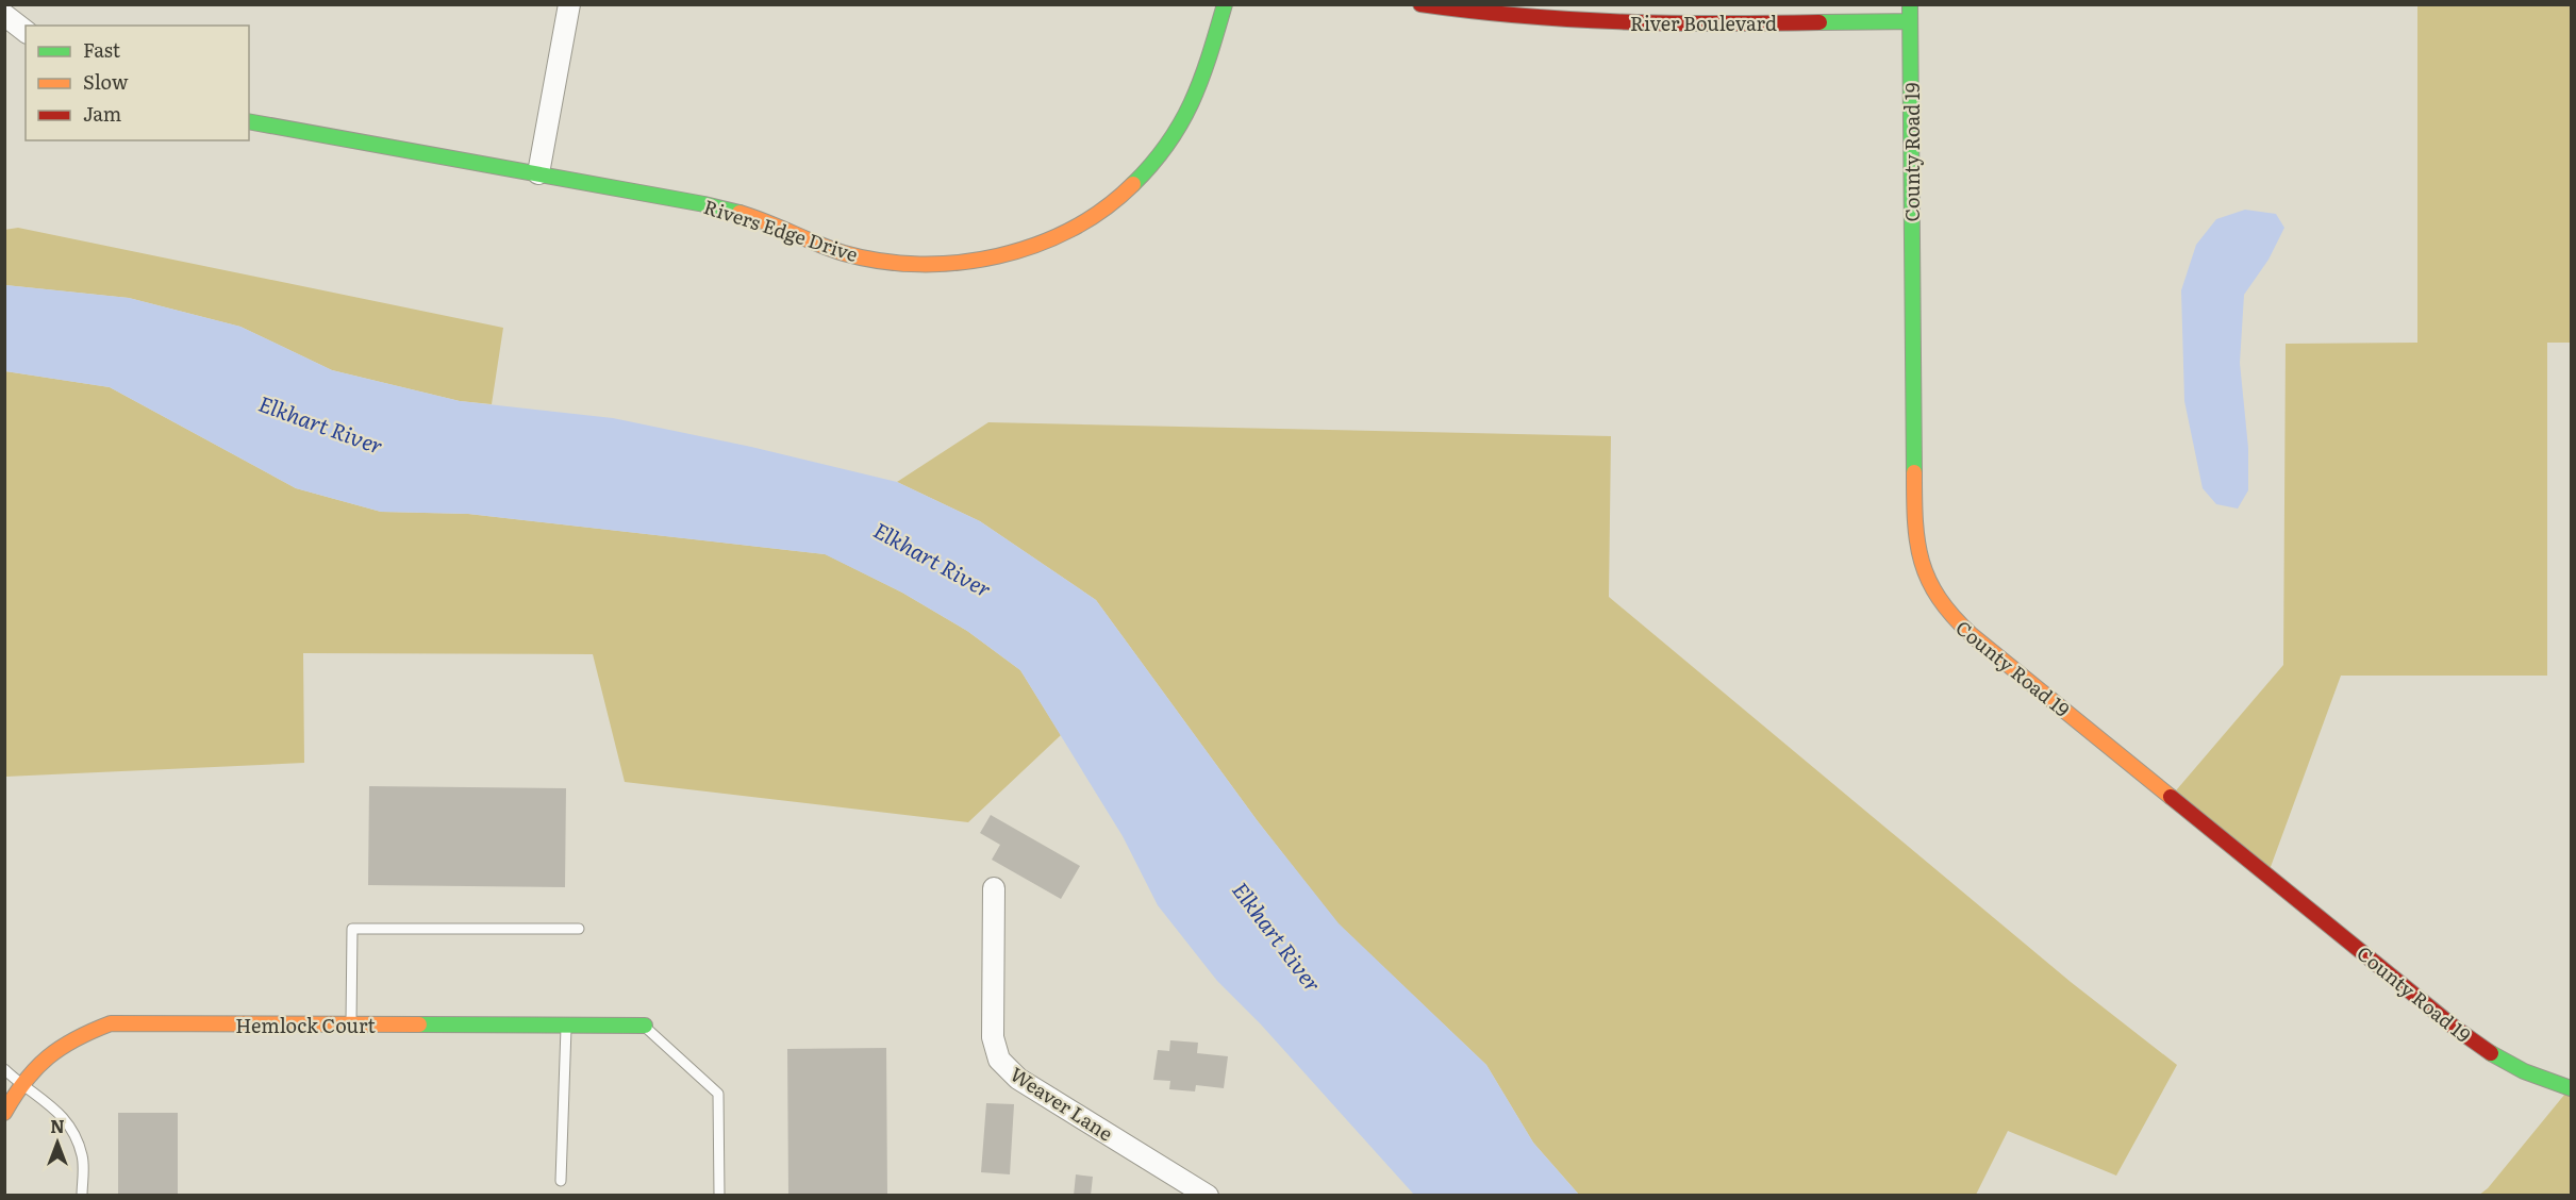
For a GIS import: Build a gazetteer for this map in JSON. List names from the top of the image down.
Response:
{
  "streets": {
    "street": [
      "River Boulevard",
      "County Road 19",
      "Rivers Edge Drive",
      "Hemlock Court",
      "Weaver Lane"
    ]
  },
  "crossings": [
    ["River Boulevard", "County Road 19"]
  ],
  "water": ["Elkhart River"],
  "legend": ["Fast", "Slow", "Jam"],
  "north": "top"
}
